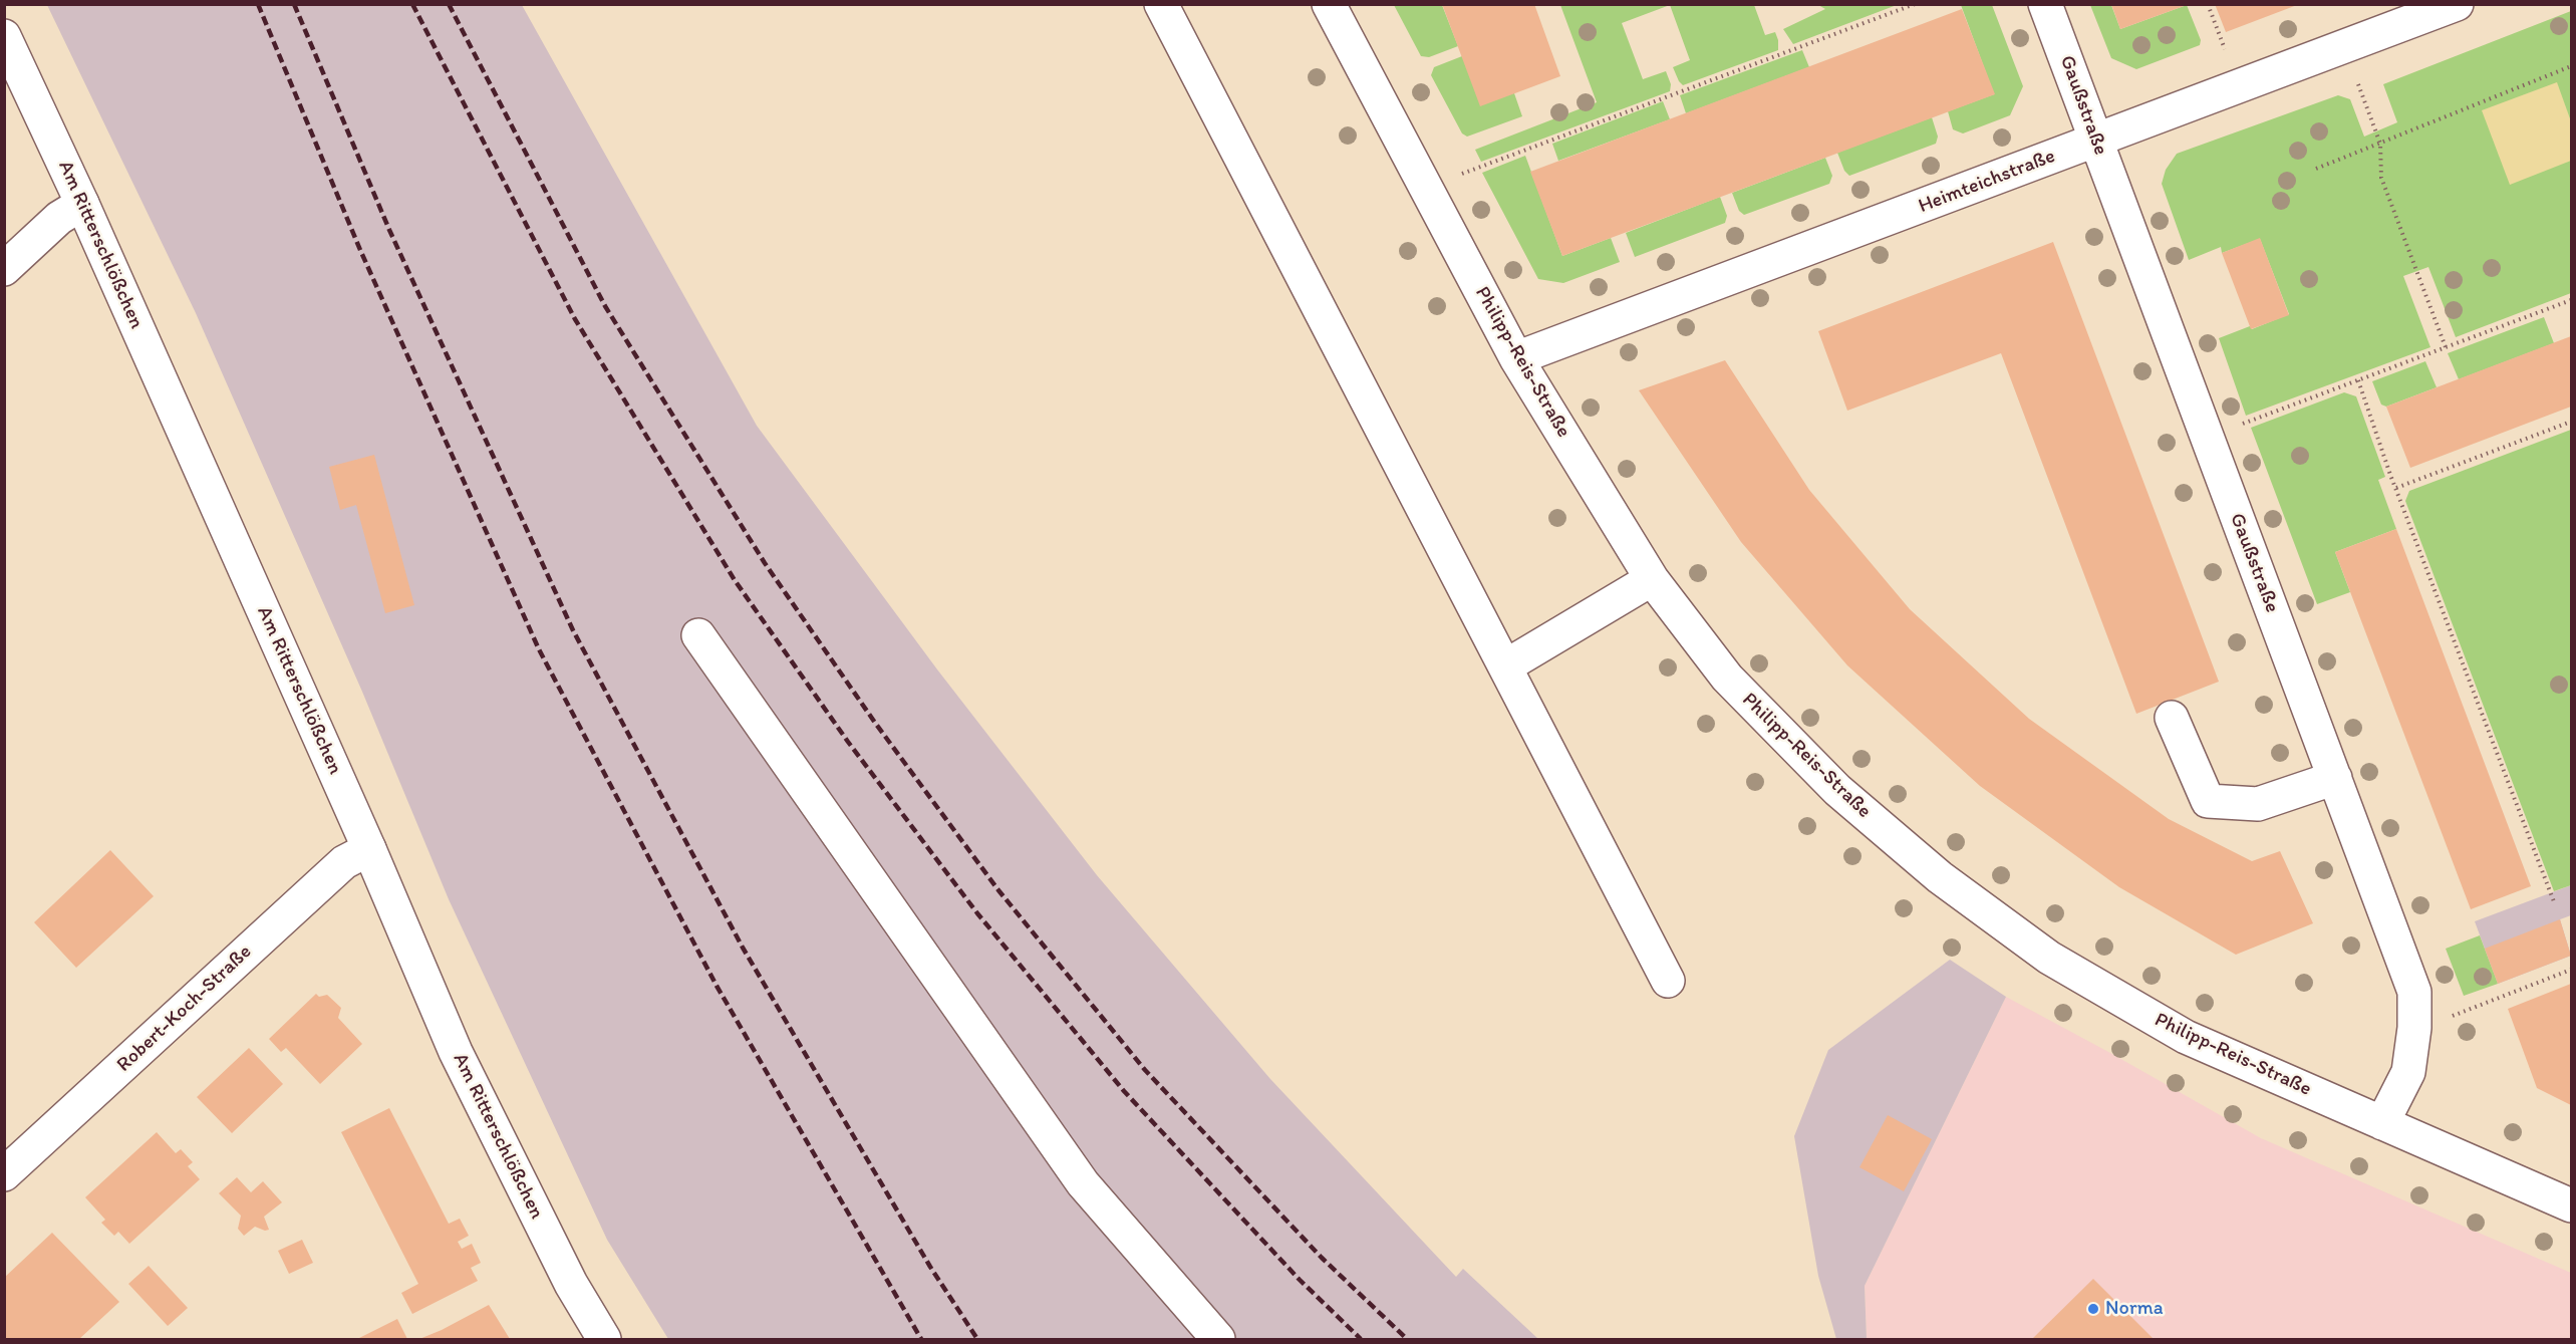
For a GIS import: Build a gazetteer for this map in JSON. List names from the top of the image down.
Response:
{
  "streets": {
    "street": [
      "Gaußstraße",
      "Heimteichstraße",
      "Am Ritterschlößchen",
      "Philipp-Reis-Straße",
      "Robert-Koch-Straße"
    ]
  },
  "crossings": [
    ["Gaußstraße", "Heimteichstraße"],
    ["Gaußstraße", "Philipp-Reis-Straße"],
    ["Heimteichstraße", "Philipp-Reis-Straße"],
    ["Am Ritterschlößchen", "Robert-Koch-Straße"]
  ],
  "places": ["Norma"]
}
